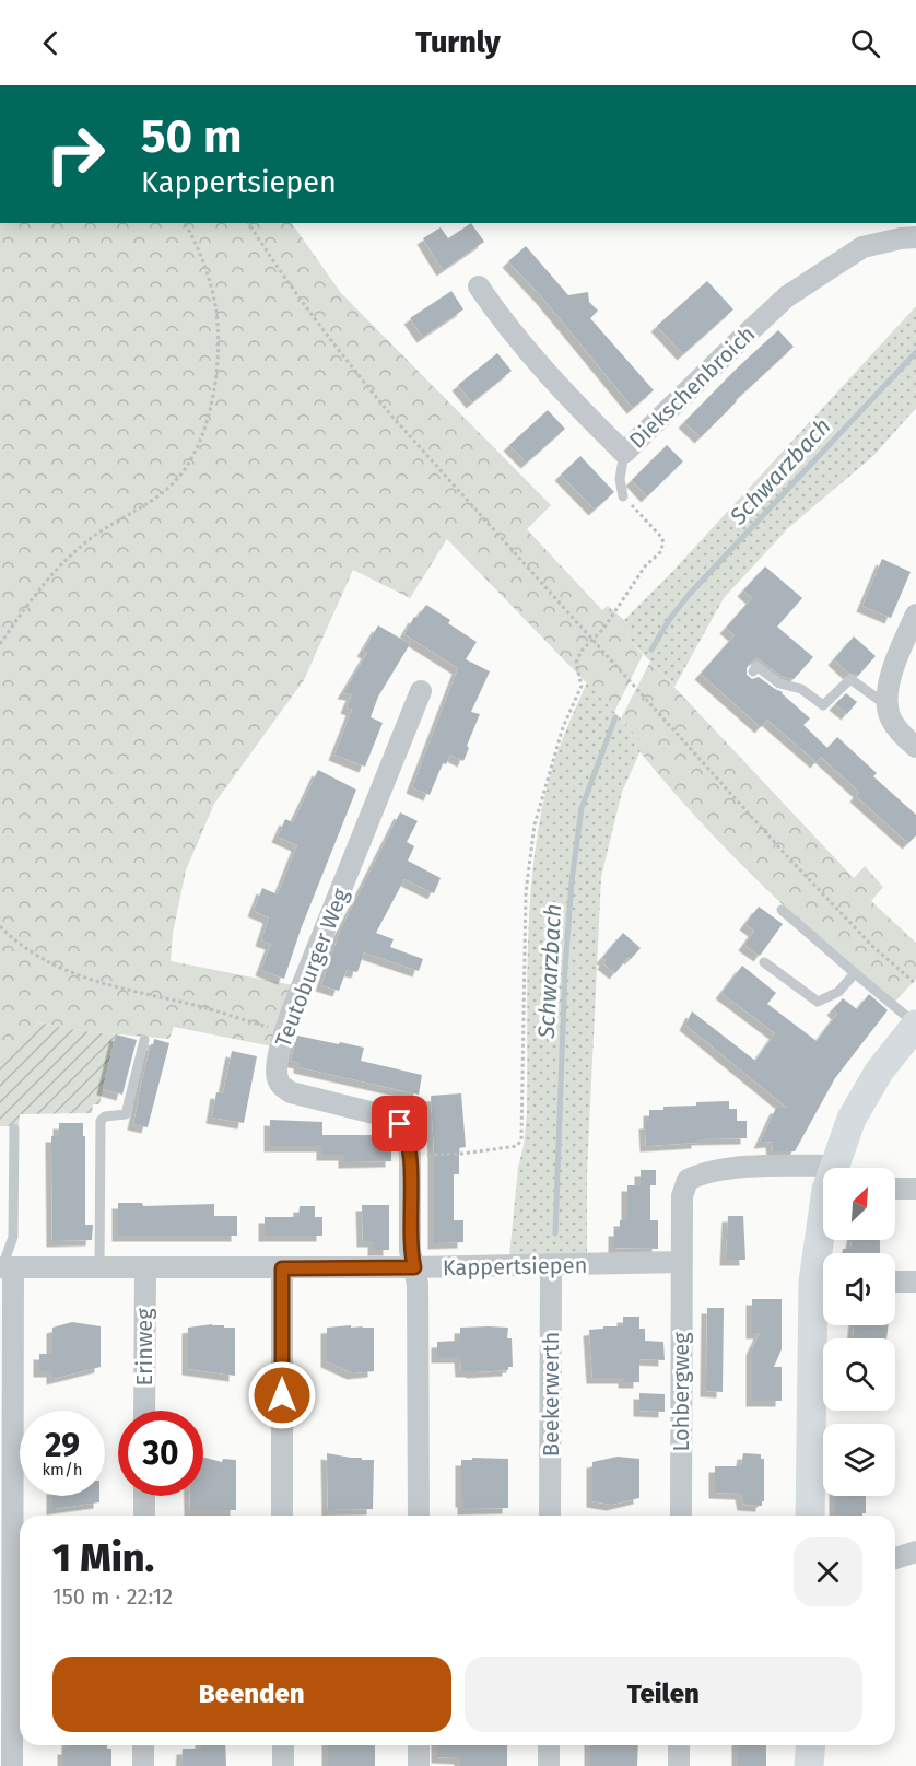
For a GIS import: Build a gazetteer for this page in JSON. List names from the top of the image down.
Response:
{
  "streets": {
    "street": [
      "Diekschenbroich",
      "Teutoburger Weg",
      "Kappertsiepen",
      "Erinweg",
      "Lohbergweg",
      "Beekerwerth"
    ]
  },
  "crossings": [
    ["Teutoburger Weg", "Kappertsiepen"],
    ["Kappertsiepen", "Erinweg"],
    ["Kappertsiepen", "Lohbergweg"],
    ["Kappertsiepen", "Beekerwerth"]
  ],
  "water": ["Schwarzbach"],
  "north": "top right",
  "page": {
    "header": "Turnly",
    "turn": ["50 m", "Kappertsiepen"],
    "speed": "29 km/h",
    "limit": "30",
    "heading": ["1 Min.", "150 m · 22:12"],
    "buttons": ["Beenden", "Teilen"]
  }
}
